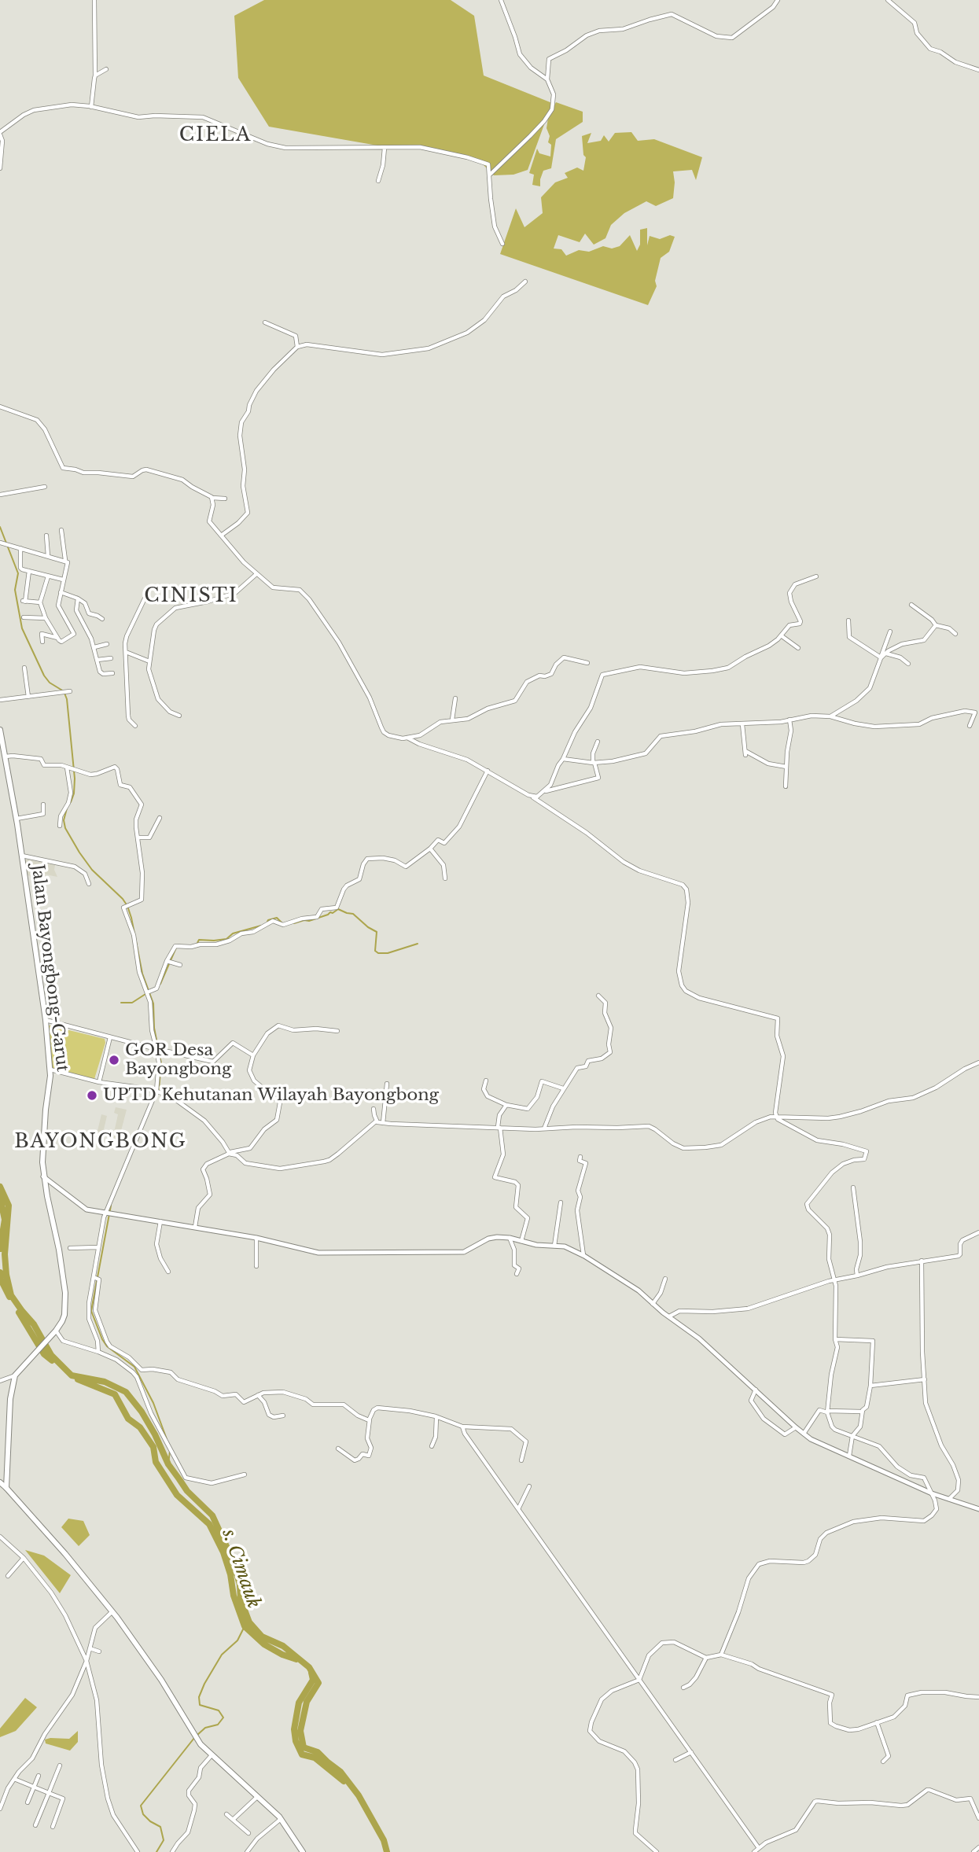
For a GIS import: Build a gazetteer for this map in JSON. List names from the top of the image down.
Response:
{
  "streets": {
    "main road": ["Jalan Bayongbong-Garut"]
  },
  "districts": ["CIELA", "CINISTI", "BAYONGBONG"],
  "water": ["s. Cimauk"],
  "places": ["GOR Desa Bayongbong", "UPTD Kehutanan Wilayah Bayongbong"]
}
